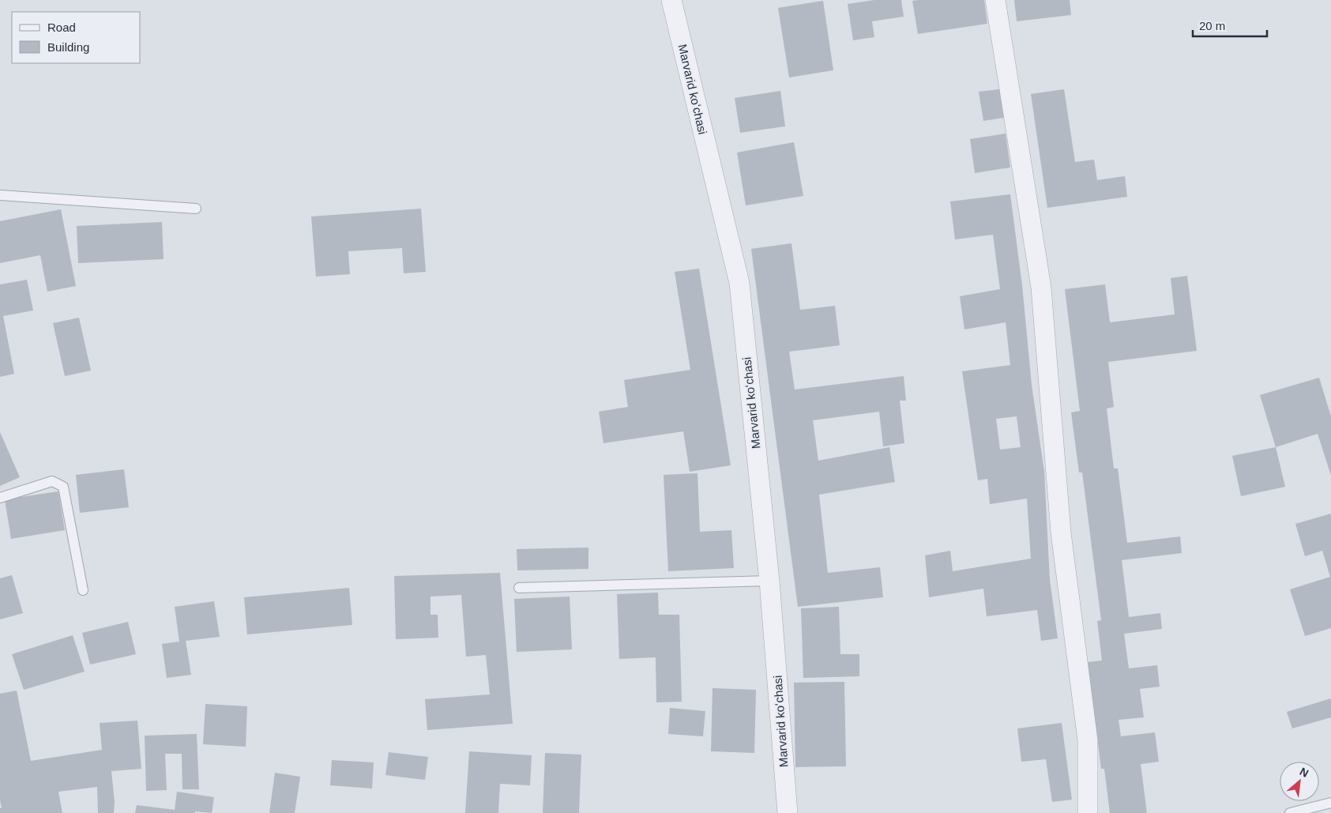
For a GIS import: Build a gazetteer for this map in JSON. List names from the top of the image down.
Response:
{
  "streets": {
    "street": ["Marvarid koʻchasi"]
  },
  "legend": ["Road", "Building"],
  "scale_bar": "20 m",
  "north": "top right"
}
